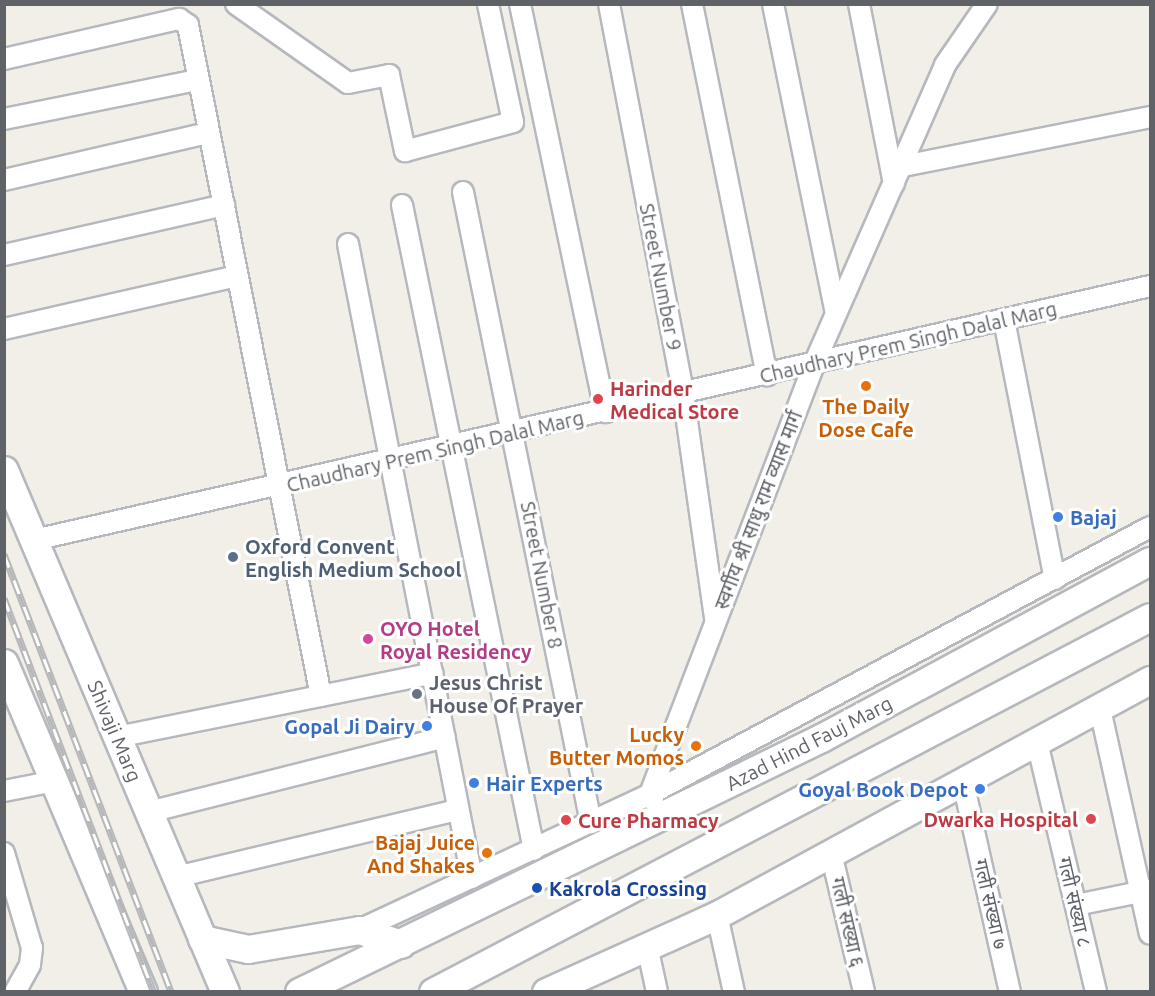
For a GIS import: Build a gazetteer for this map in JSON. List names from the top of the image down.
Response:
{
  "streets": {
    "main road": ["Shivaji Marg", "Azad Hind Fauj Marg"],
    "street": [
      "Street Number 9",
      "Chaudhary Prem Singh Dalal Marg",
      "स्वर्गीय श्री साधु राम व्यास मार्ग",
      "Street Number 8",
      "गली संख्या ८",
      "गली संख्या ७",
      "गली संख्या ६"
    ]
  },
  "crossings": [
    ["Street Number 9", "Chaudhary Prem Singh Dalal Marg"],
    ["Street Number 9", "स्वर्गीय श्री साधु राम व्यास मार्ग"],
    ["Chaudhary Prem Singh Dalal Marg", "स्वर्गीय श्री साधु राम व्यास मार्ग"],
    ["Chaudhary Prem Singh Dalal Marg", "Street Number 8"],
    ["Chaudhary Prem Singh Dalal Marg", "Shivaji Marg"]
  ],
  "places": [
    "The Daily Dose Cafe",
    "Harinder Medical Store",
    "Bajaj",
    "Oxford Convent English Medium School",
    "OYO Hotel Royal Residency",
    "Jesus Christ House Of Prayer",
    "Gopal Ji Dairy",
    "Lucky Butter Momos",
    "Hair Experts",
    "Goyal Book Depot",
    "Dwarka Hospital",
    "Cure Pharmacy",
    "Bajaj Juice And Shakes",
    "Kakrola Crossing"
  ]
}
